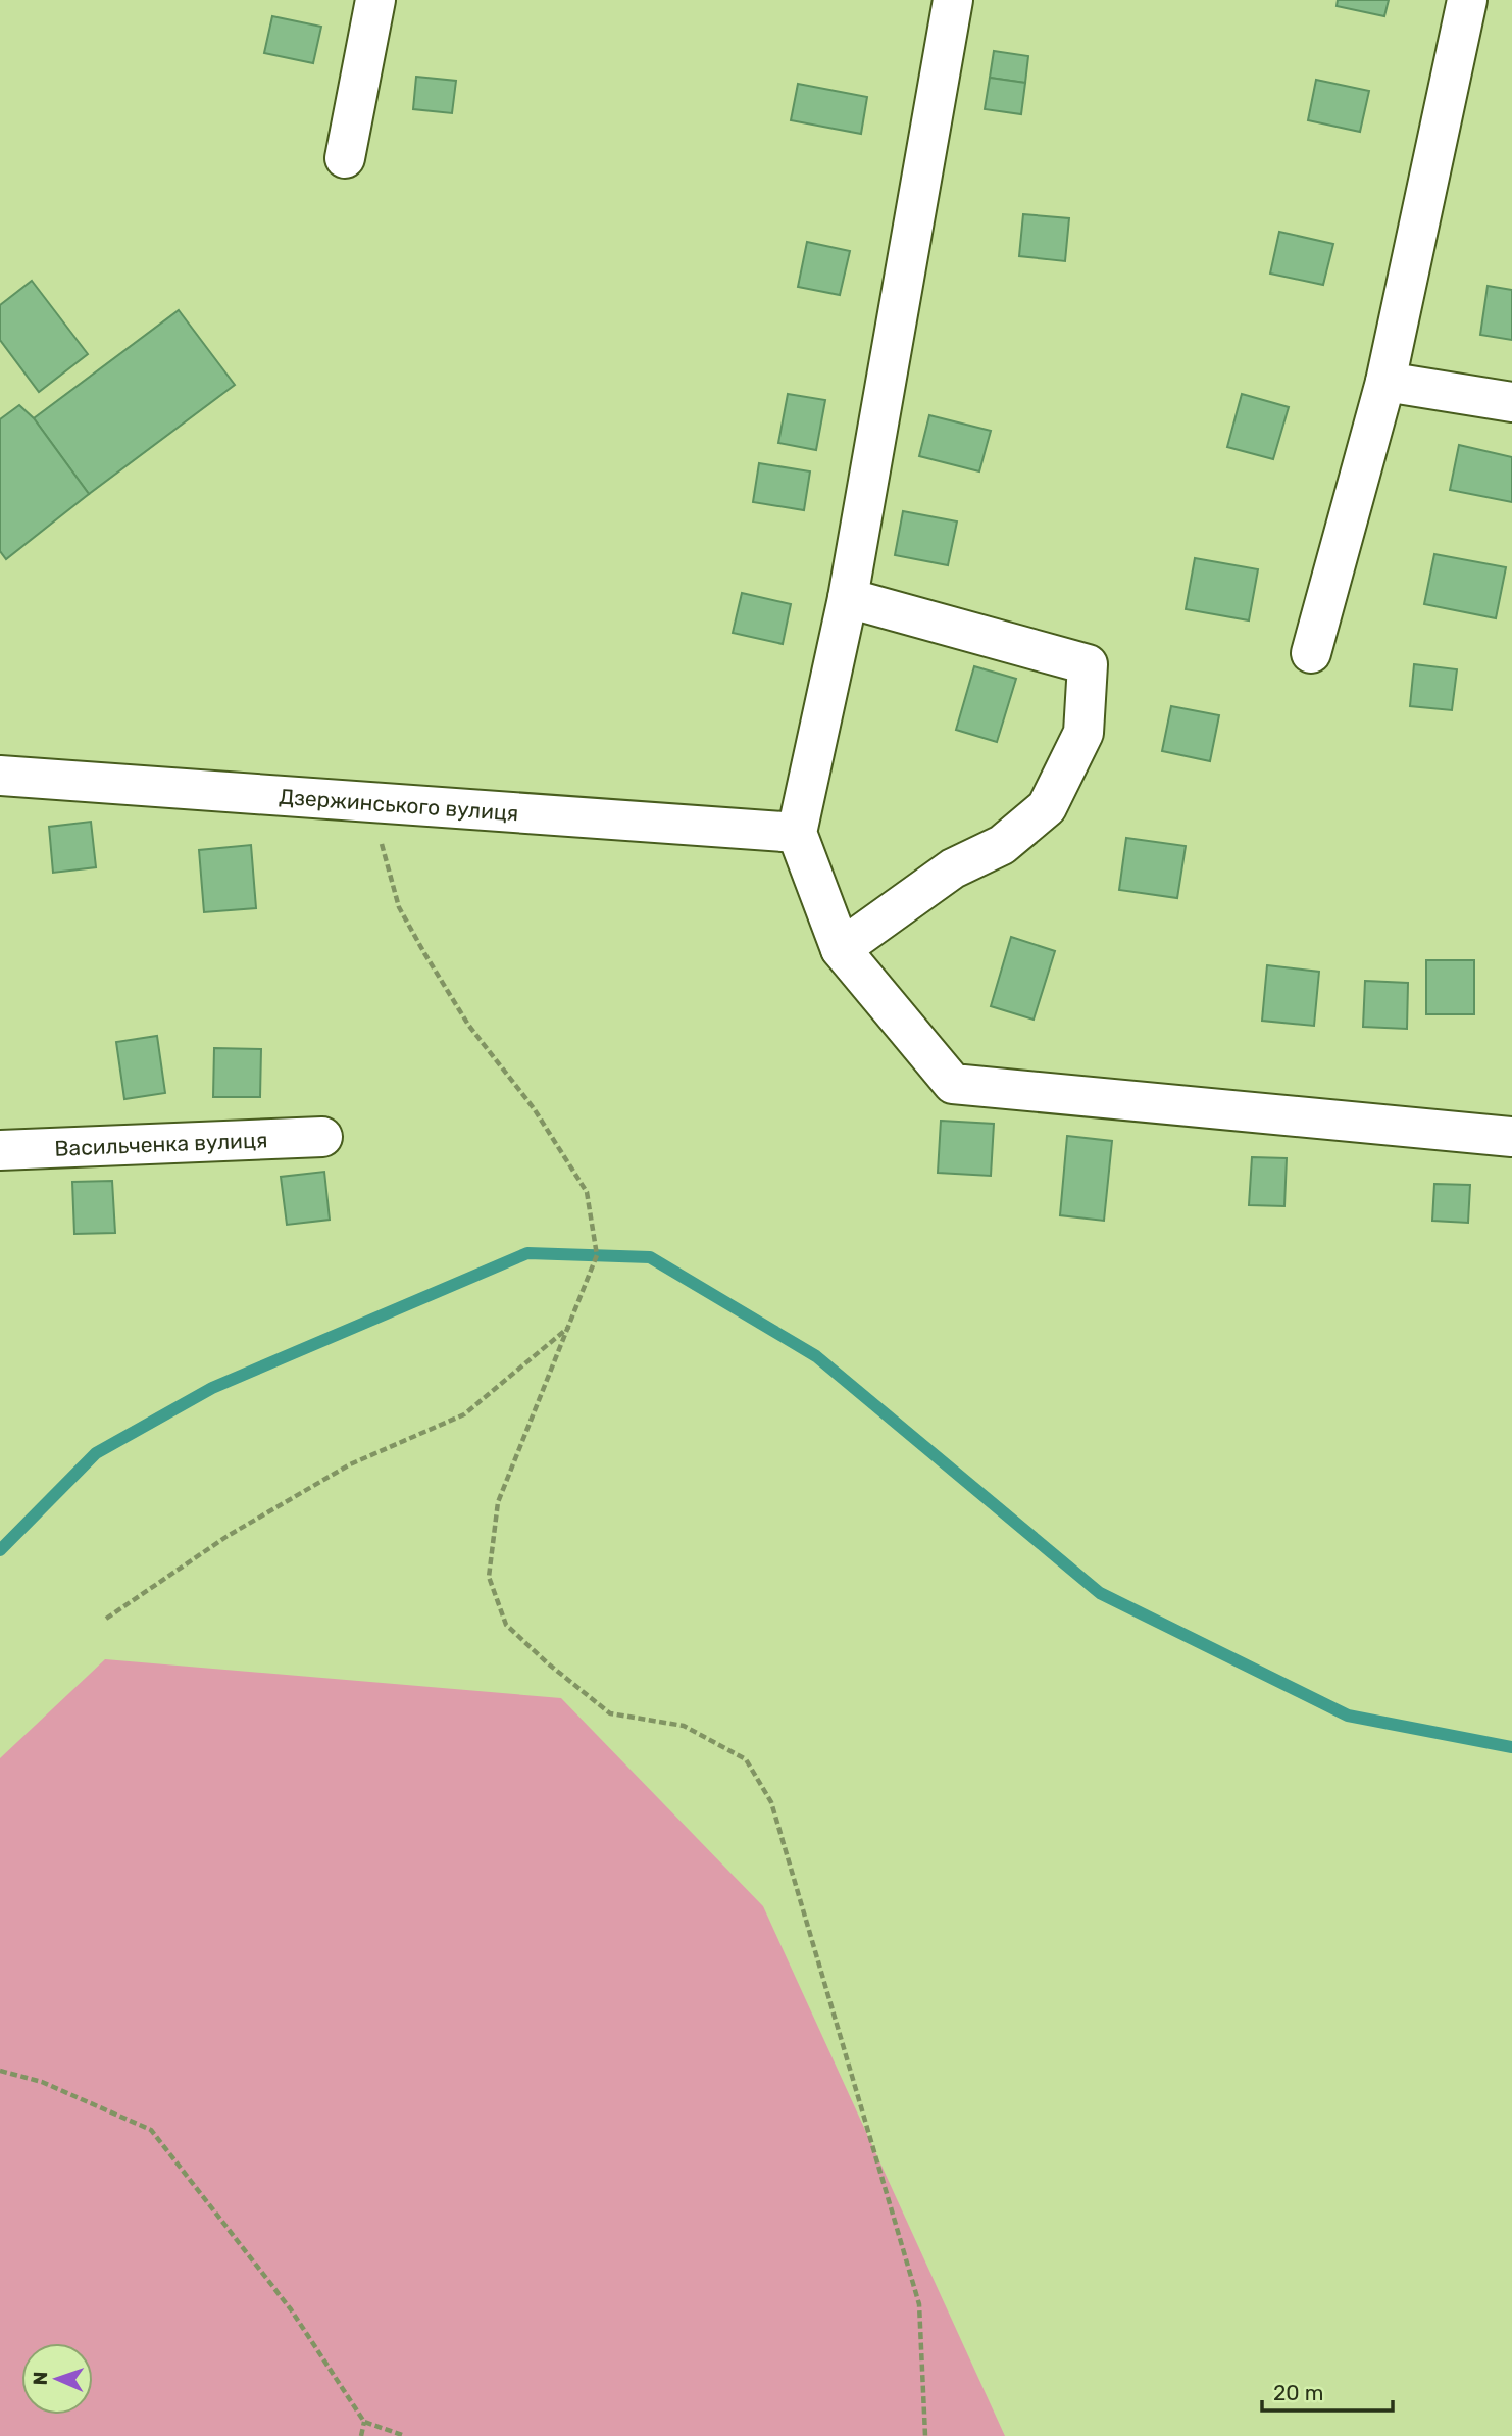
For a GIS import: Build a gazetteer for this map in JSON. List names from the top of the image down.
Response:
{
  "streets": {
    "street": ["Дзержинського вулиця", "Васильченка вулиця"]
  },
  "scale_bar": "20 m",
  "north": "left"
}
